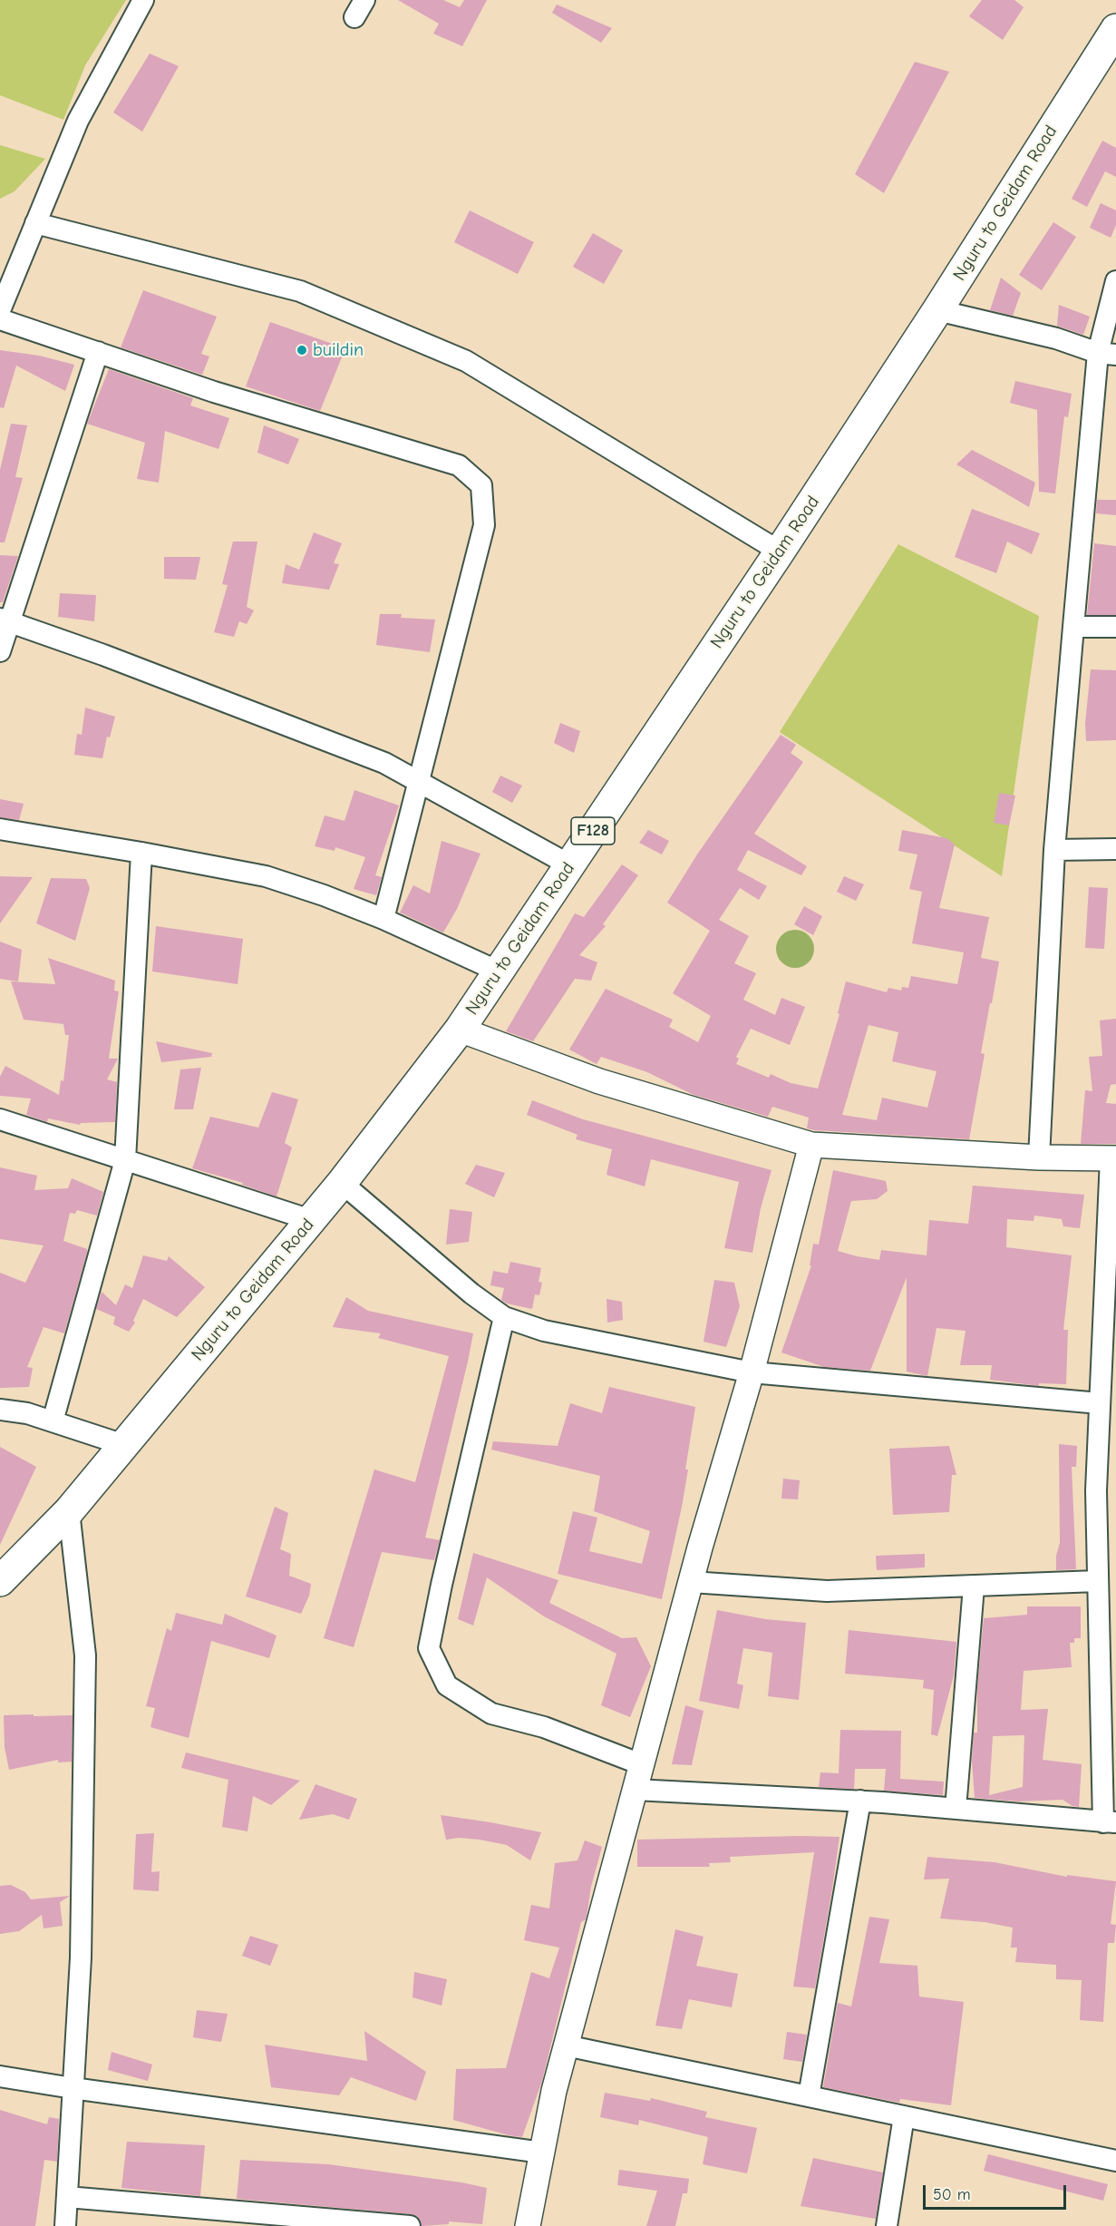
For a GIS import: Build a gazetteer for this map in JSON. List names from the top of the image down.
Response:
{
  "streets": {
    "main road": ["Nguru to Geidam Road", "F128"]
  },
  "places": ["buildin"],
  "scale_bar": "50 m"
}
